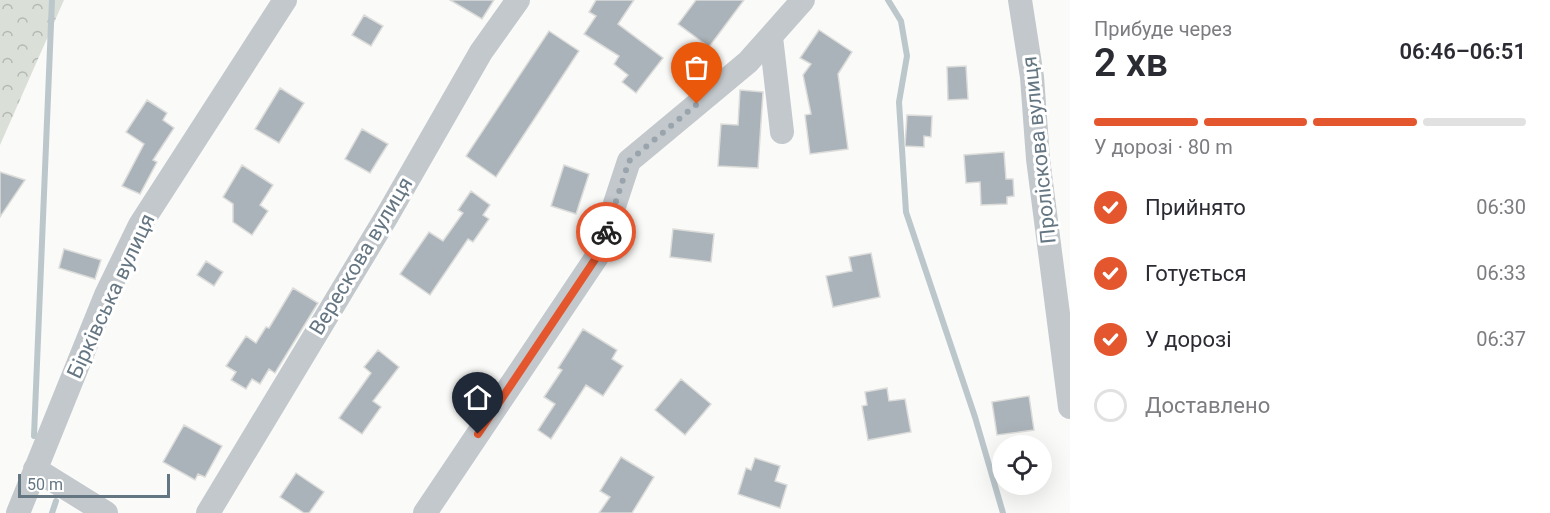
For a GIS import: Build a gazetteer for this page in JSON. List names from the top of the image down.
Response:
{
  "streets": {
    "street": ["Проліскова вулиця", "Верескова вулиця", "Бірківська вулиця"]
  },
  "scale_bar": "50 m",
  "page": {
    "heading": ["2 хв", "Прибуде через", "06:46–06:51"],
    "bar": "У дорозі · 80 m",
    "list": [
      ["Прийнято", "06:30"],
      ["Готується", "06:33"],
      ["У дорозі", "06:37"],
      "Доставлено"
    ],
    "scale": "50 m"
  }
}
